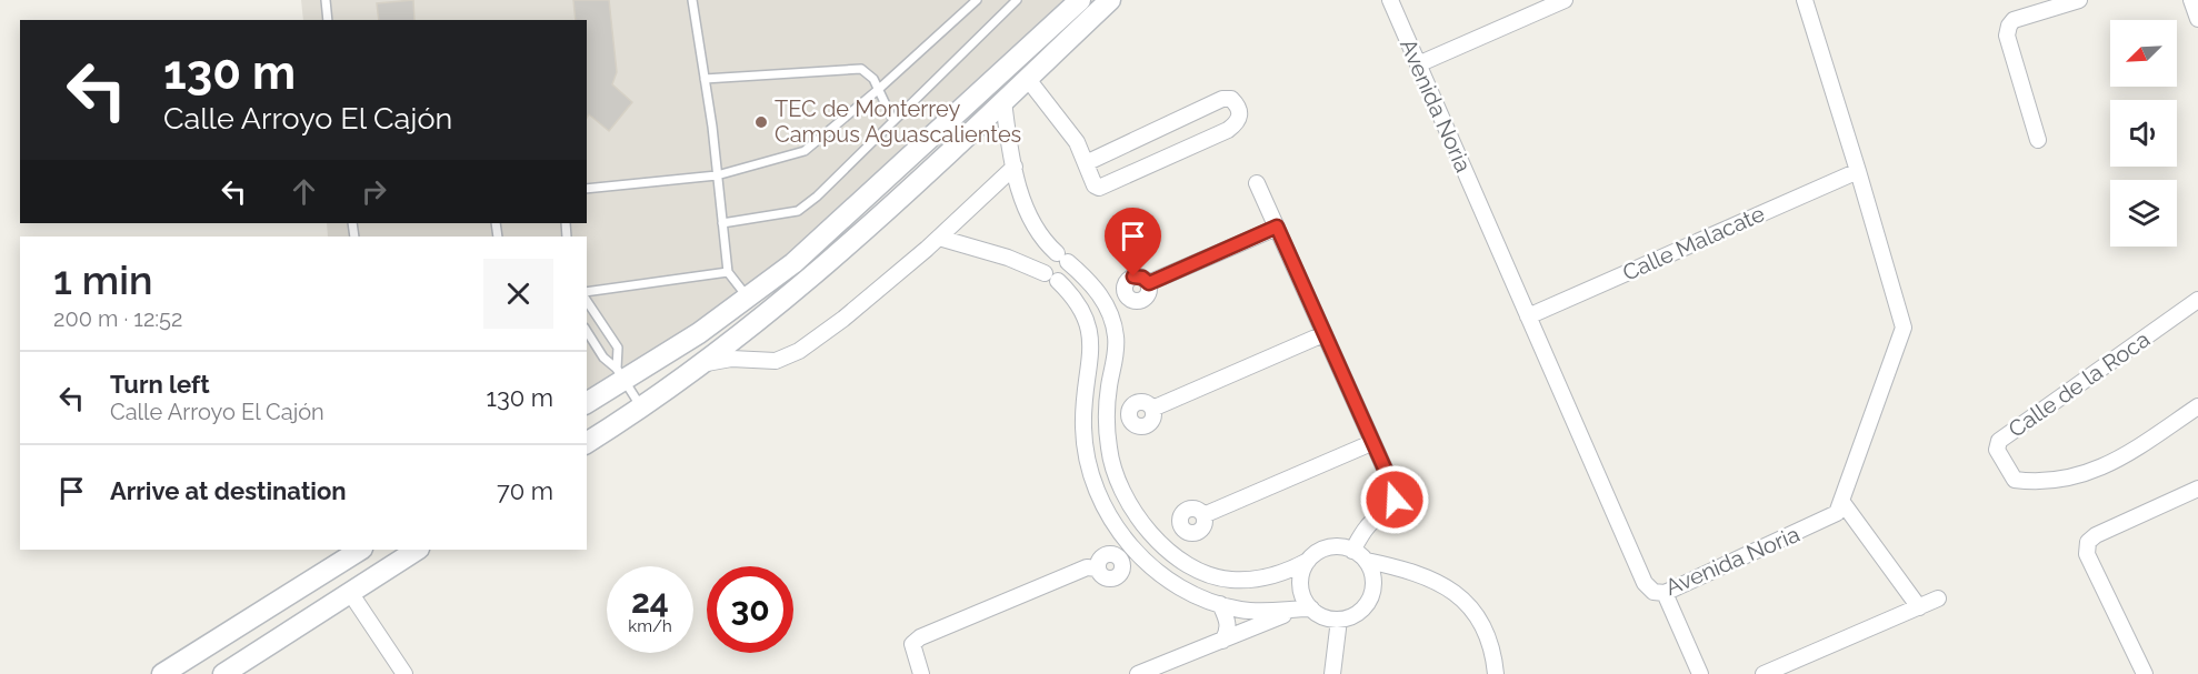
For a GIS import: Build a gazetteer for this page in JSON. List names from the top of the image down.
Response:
{
  "streets": {
    "street": ["Avenida Noria", "Calle Malacate", "Calle de la Roca"]
  },
  "crossings": [
    ["Avenida Noria", "Calle Malacate"]
  ],
  "places": ["TEC de Monterrey Campus Aguascalientes"],
  "north": "bottom left",
  "page": {
    "turn": ["130 m", "Calle Arroyo El Cajón"],
    "heading": ["1 min", "200 m · 12:52"],
    "list": [
      {
        "name": "Turn left",
        "note": "Calle Arroyo El Cajón",
        "value": "130 m"
      },
      {
        "name": "Arrive at destination",
        "value": "70 m"
      }
    ],
    "speed": "24 km/h",
    "limit": "30"
  }
}
